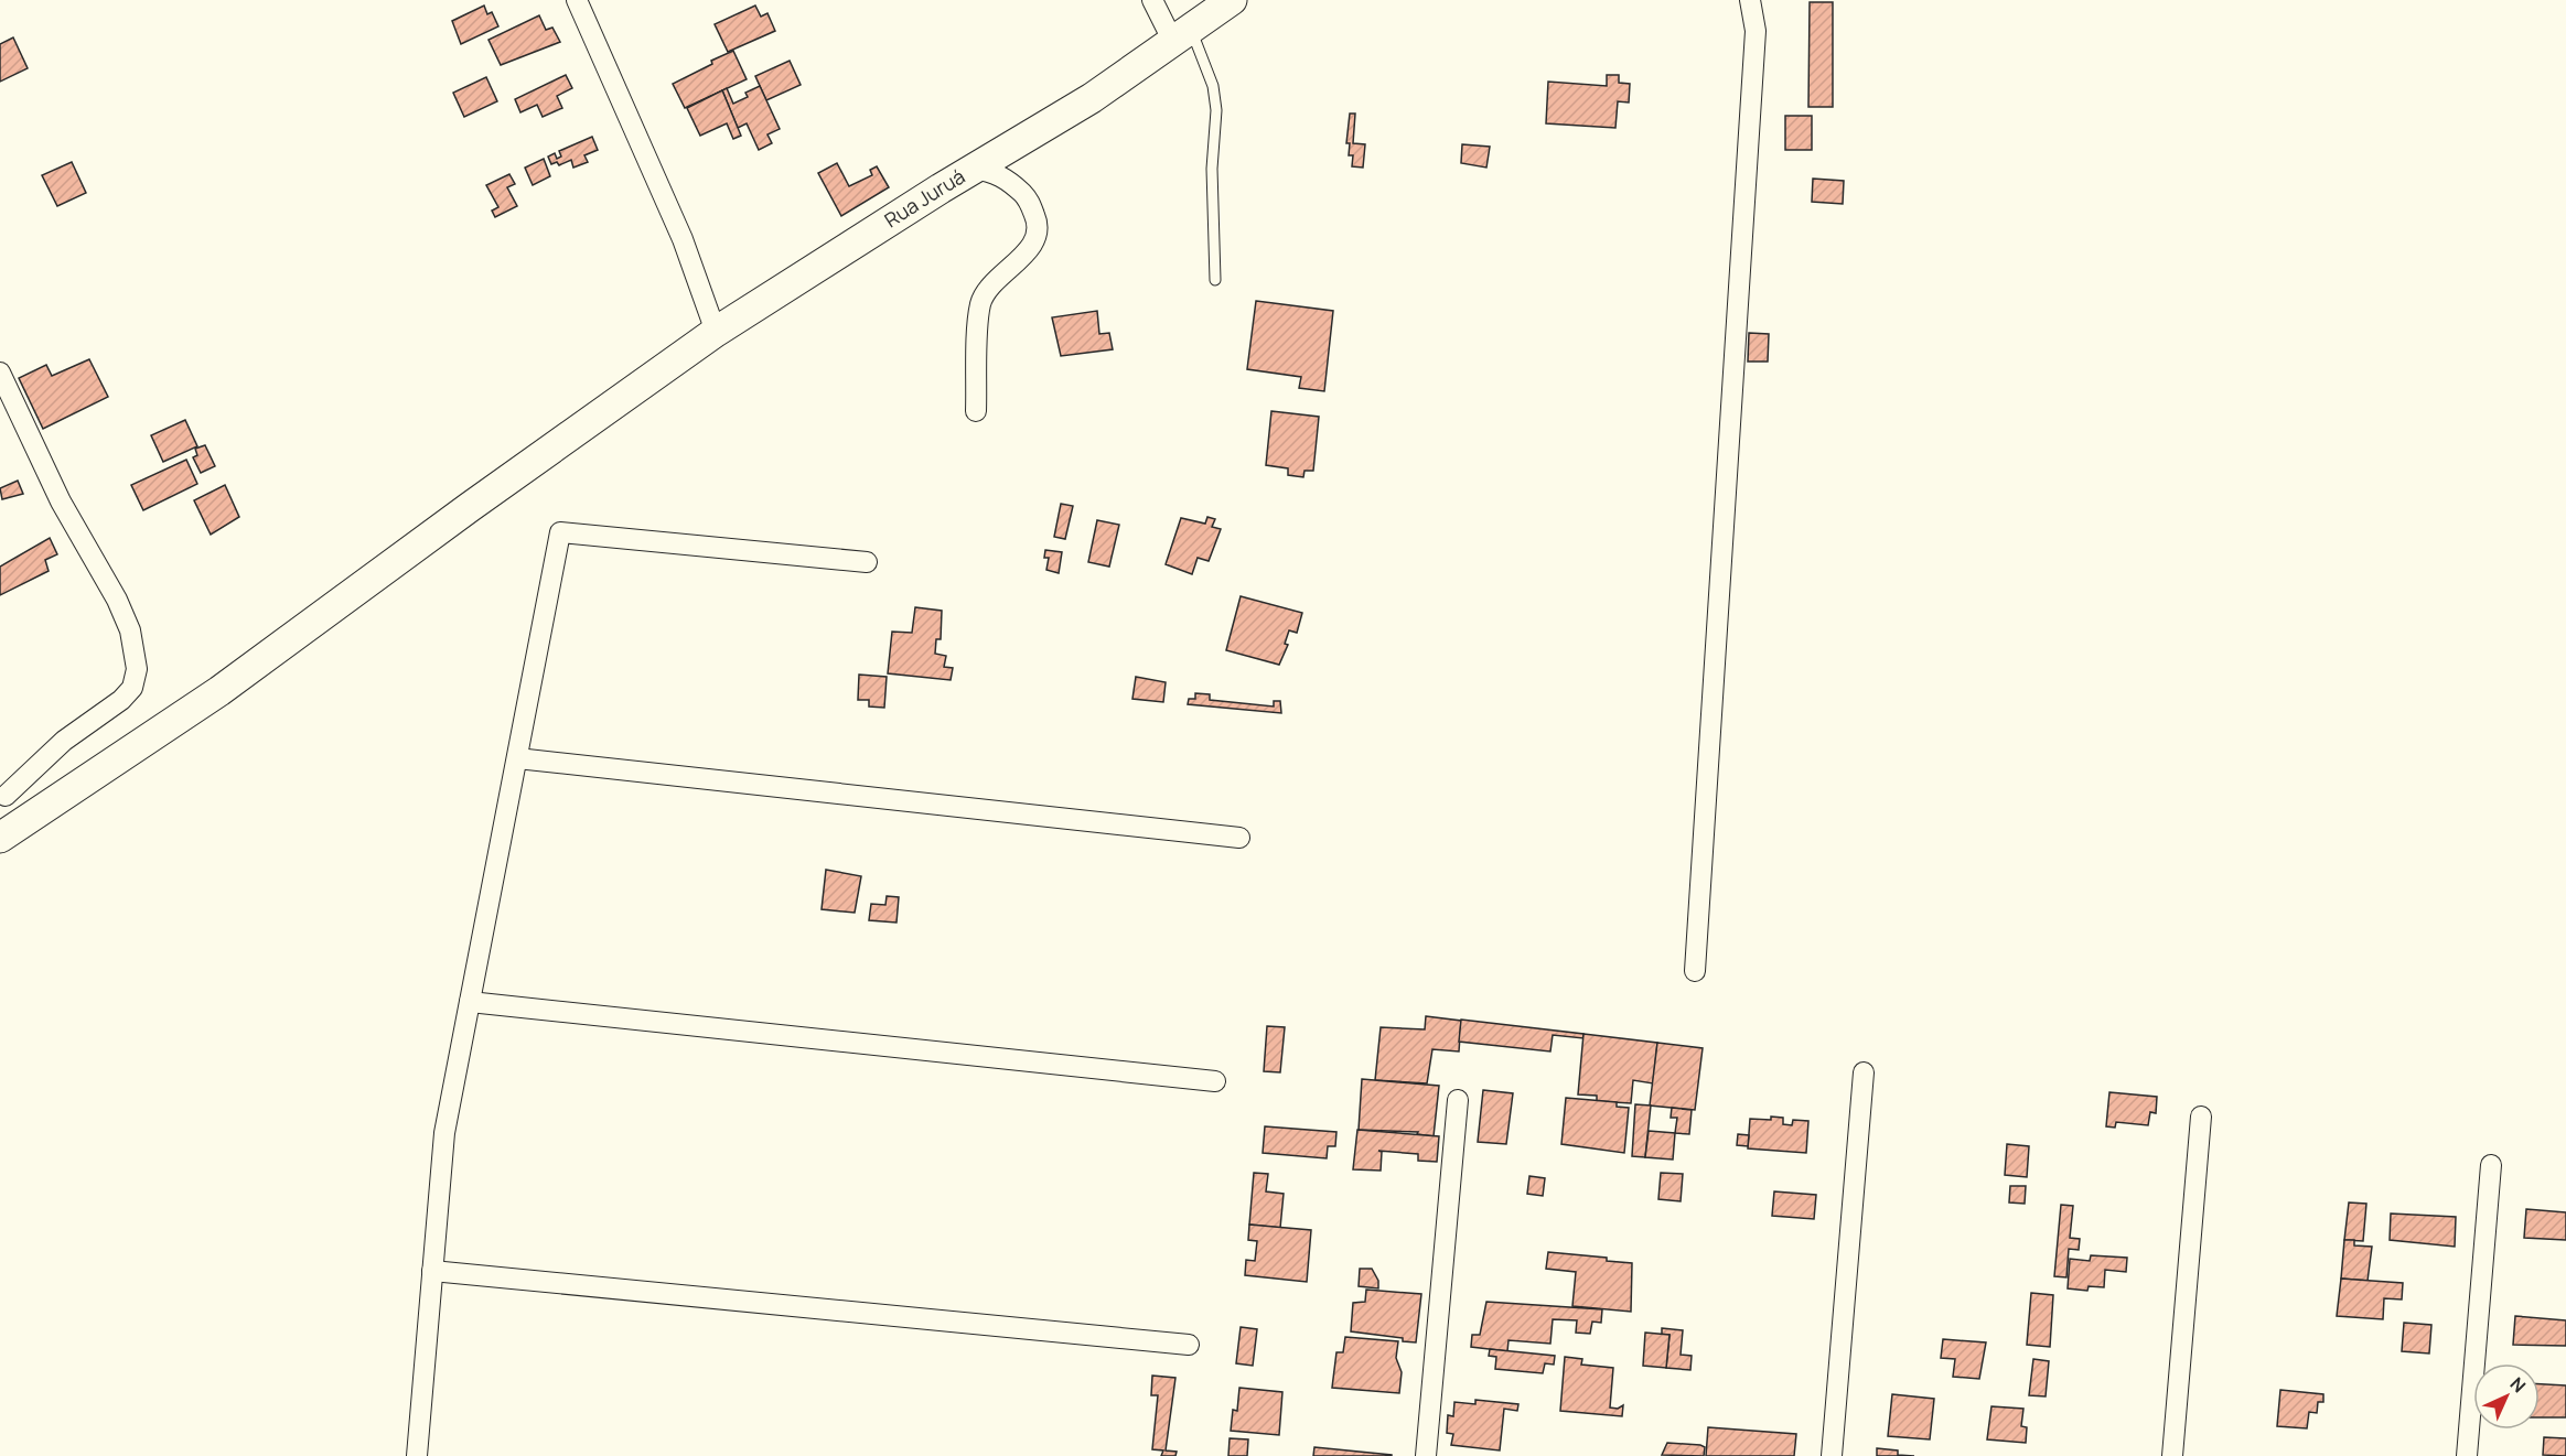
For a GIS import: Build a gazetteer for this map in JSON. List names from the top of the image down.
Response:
{
  "streets": {
    "street": ["Rua Juruá"]
  },
  "north": "top right"
}
